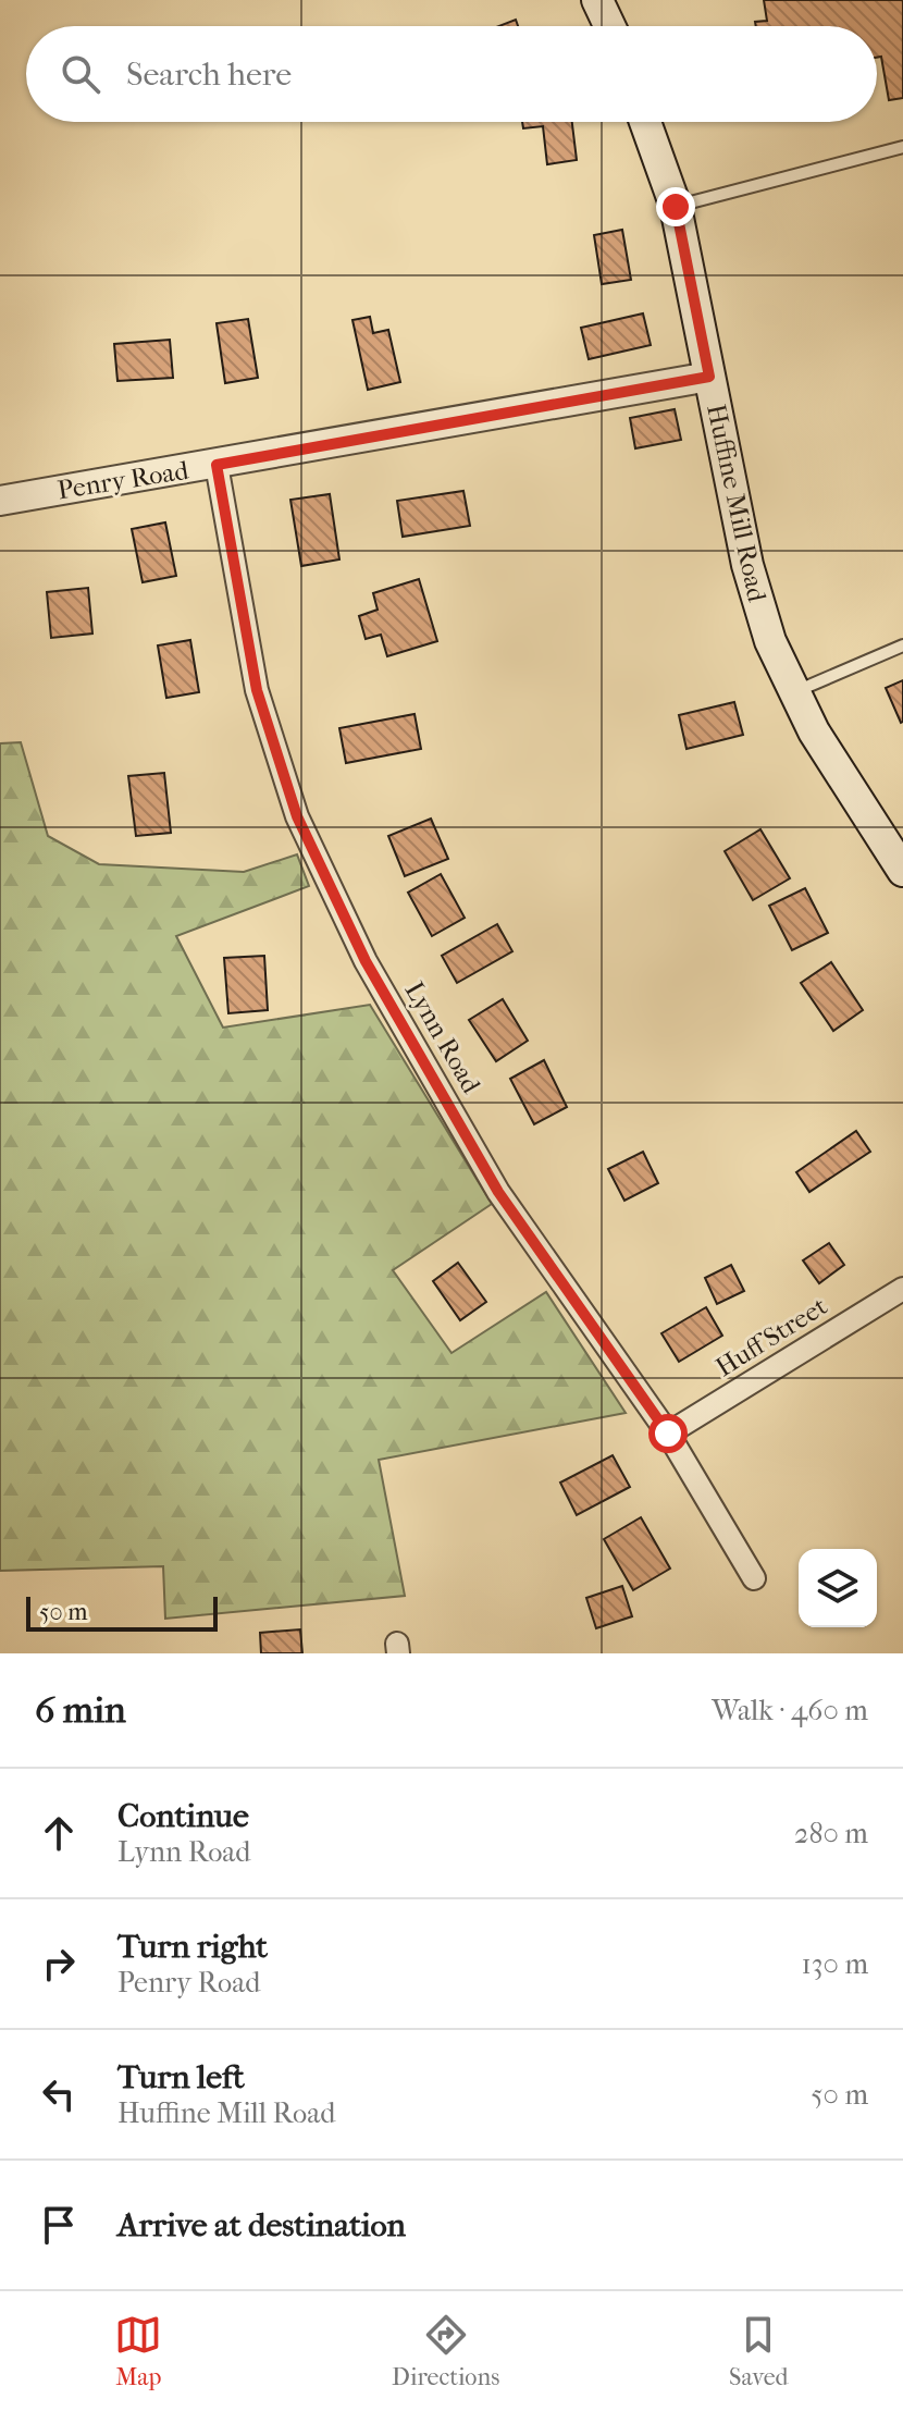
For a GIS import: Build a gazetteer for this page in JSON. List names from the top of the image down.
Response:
{
  "streets": {
    "main road": ["Huffine Mill Road"],
    "street": ["Penry Road", "Lynn Road", "Huff Street"]
  },
  "crossings": [
    ["Penry Road", "Huffine Mill Road"],
    ["Penry Road", "Lynn Road"],
    ["Lynn Road", "Huff Street"]
  ],
  "scale_bar": "50 m",
  "page": {
    "search": "Search here",
    "scale": "50 m",
    "heading": ["6 min", "Walk · 460 m"],
    "list": [
      ["Continue", "Lynn Road", "280 m"],
      ["Turn right", "Penry Road", "130 m"],
      ["Turn left", "Huffine Mill Road", "50 m"],
      "Arrive at destination"
    ],
    "nav": ["Map", "Directions", "Saved"]
  }
}
